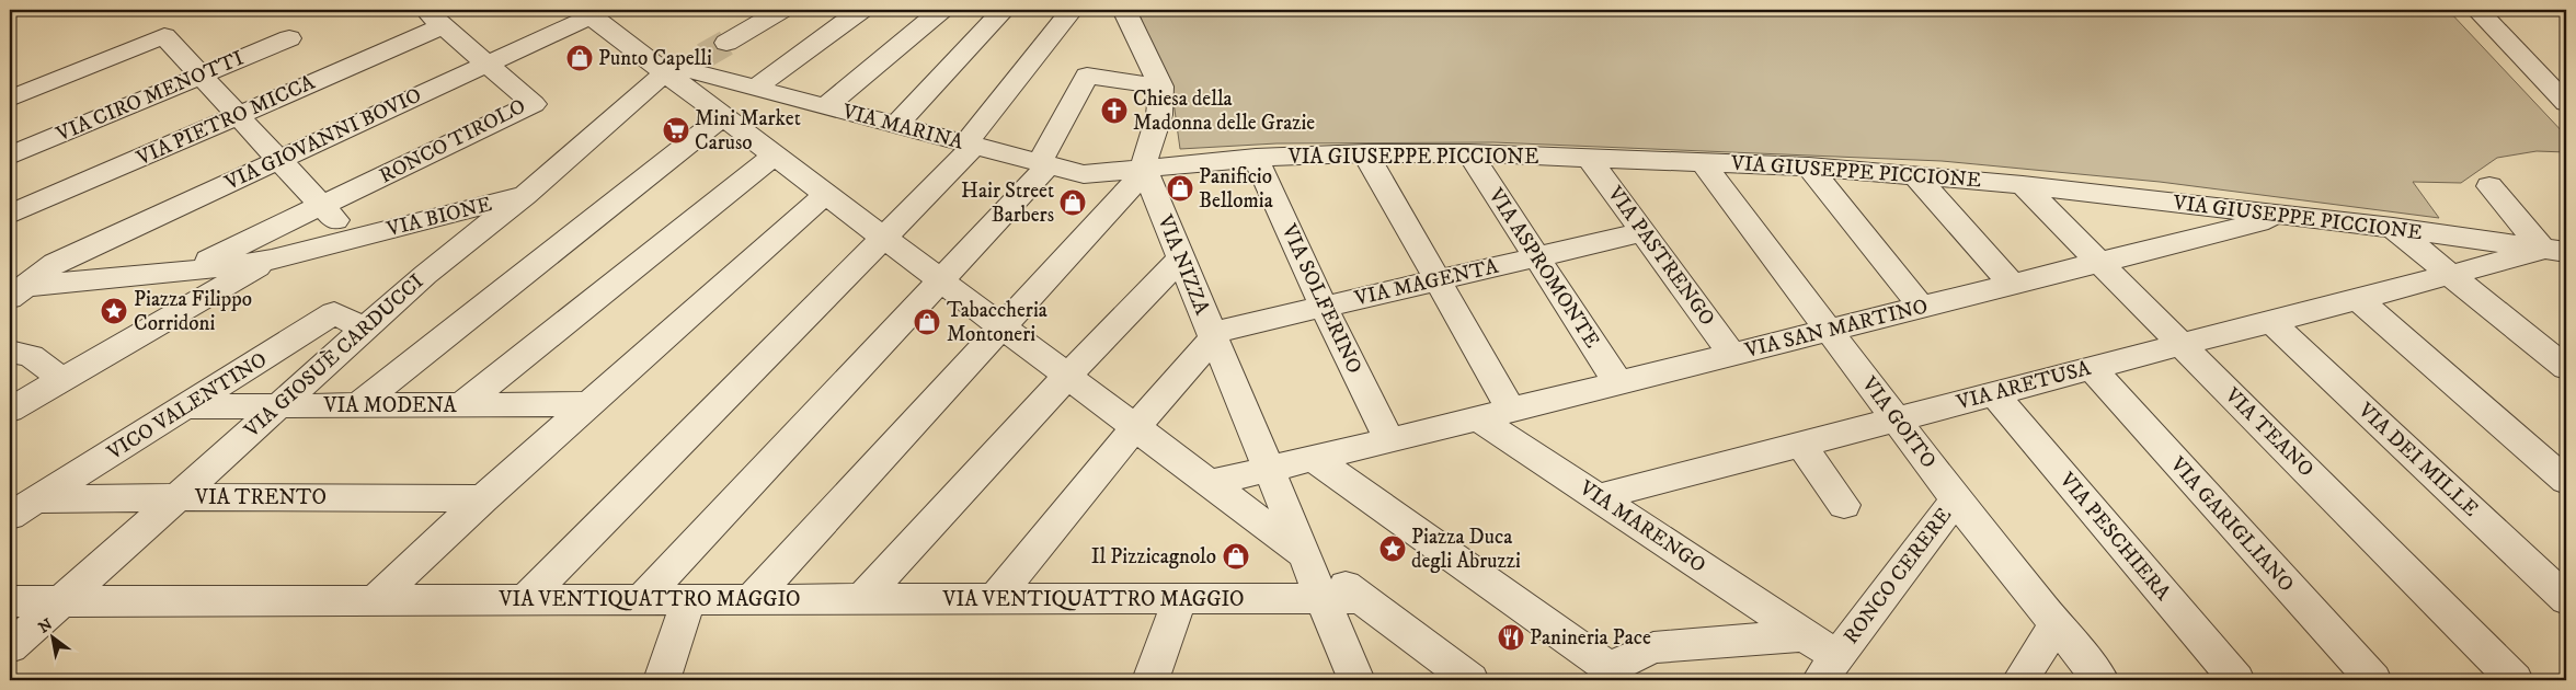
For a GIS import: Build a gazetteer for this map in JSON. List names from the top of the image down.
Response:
{
  "streets": {
    "street": [
      "VIA CIRO MENOTTI",
      "VIA PIETRO MICCA",
      "VIA MARINA",
      "VIA GIOVANNI BOVIO",
      "RONCO TIROLO",
      "VIA GIUSEPPE PICCIONE",
      "VIA BIONE",
      "VIA PASTRENGO",
      "VIA NIZZA",
      "VIA ASPROMONTE",
      "VIA MAGENTA",
      "VIA SOLFERINO",
      "VIA SAN MARTINO",
      "VIA GIOSUÈ CARDUCCI",
      "VIA ARETUSA",
      "VIA MODENA",
      "VICO VALENTINO",
      "VIA GOITO",
      "VIA TEANO",
      "VIA DEI MILLE",
      "VIA TRENTO",
      "VIA GARIGLIANO",
      "VIA MARENGO",
      "VIA PESCHIERA",
      "RONCO CERERE",
      "VIA VENTIQUATTRO MAGGIO"
    ]
  },
  "crossings": [
    ["VIA PIETRO MICCA", "VIA GIOVANNI BOVIO"],
    ["VIA PIETRO MICCA", "RONCO TIROLO"],
    ["VIA MARINA", "VIA GIUSEPPE PICCIONE"],
    ["VIA MARINA", "VIA NIZZA"],
    ["VIA MARINA", "VIA GIOSUÈ CARDUCCI"],
    ["VIA GIOVANNI BOVIO", "RONCO TIROLO"],
    ["RONCO TIROLO", "VIA BIONE"],
    ["VIA GIUSEPPE PICCIONE", "VIA PASTRENGO"],
    ["VIA GIUSEPPE PICCIONE", "VIA NIZZA"],
    ["VIA GIUSEPPE PICCIONE", "VIA ASPROMONTE"],
    ["VIA GIUSEPPE PICCIONE", "VIA SOLFERINO"],
    ["VIA GIUSEPPE PICCIONE", "VIA SAN MARTINO"],
    ["VIA GIUSEPPE PICCIONE", "VIA ARETUSA"],
    ["VIA GIUSEPPE PICCIONE", "VIA GOITO"],
    ["VIA GIUSEPPE PICCIONE", "VIA TEANO"],
    ["VIA BIONE", "VIA GIOSUÈ CARDUCCI"],
    ["VIA PASTRENGO", "VIA MAGENTA"],
    ["VIA PASTRENGO", "VIA SAN MARTINO"],
    ["VIA NIZZA", "VIA MAGENTA"],
    ["VIA NIZZA", "VIA SAN MARTINO"],
    ["VIA NIZZA", "VIA VENTIQUATTRO MAGGIO"],
    ["VIA ASPROMONTE", "VIA MAGENTA"],
    ["VIA ASPROMONTE", "VIA SAN MARTINO"],
    ["VIA MAGENTA", "VIA SOLFERINO"],
    ["VIA SOLFERINO", "VIA SAN MARTINO"],
    ["VIA SAN MARTINO", "VIA GOITO"],
    ["VIA SAN MARTINO", "VIA TEANO"],
    ["VIA SAN MARTINO", "VIA MARENGO"],
    ["VIA GIOSUÈ CARDUCCI", "VIA MODENA"],
    ["VIA GIOSUÈ CARDUCCI", "VICO VALENTINO"],
    ["VIA GIOSUÈ CARDUCCI", "VIA TRENTO"],
    ["VIA GIOSUÈ CARDUCCI", "VIA VENTIQUATTRO MAGGIO"],
    ["VIA ARETUSA", "VIA GOITO"],
    ["VIA ARETUSA", "VIA TEANO"],
    ["VIA ARETUSA", "VIA DEI MILLE"],
    ["VIA ARETUSA", "VIA GARIGLIANO"],
    ["VIA ARETUSA", "VIA MARENGO"],
    ["VIA ARETUSA", "VIA PESCHIERA"],
    ["VIA MODENA", "VICO VALENTINO"],
    ["VICO VALENTINO", "VIA TRENTO"],
    ["VIA GOITO", "RONCO CERERE"],
    ["VIA MARENGO", "RONCO CERERE"]
  ],
  "places": {
    "shop": [
      "Punto Capelli",
      "Panificio Bellomia",
      "Hair Street Barbers",
      "Tabaccheria Montoneri",
      "Il Pizzicagnolo"
    ],
    "church": ["Chiesa della Madonna delle Grazie"],
    "supermarket": ["Mini Market Caruso"],
    "place": ["Piazza Filippo Corridoni", "Piazza Duca degli Abruzzi"],
    "restaurant": ["Panineria Pace"]
  },
  "north": "top left"
}
